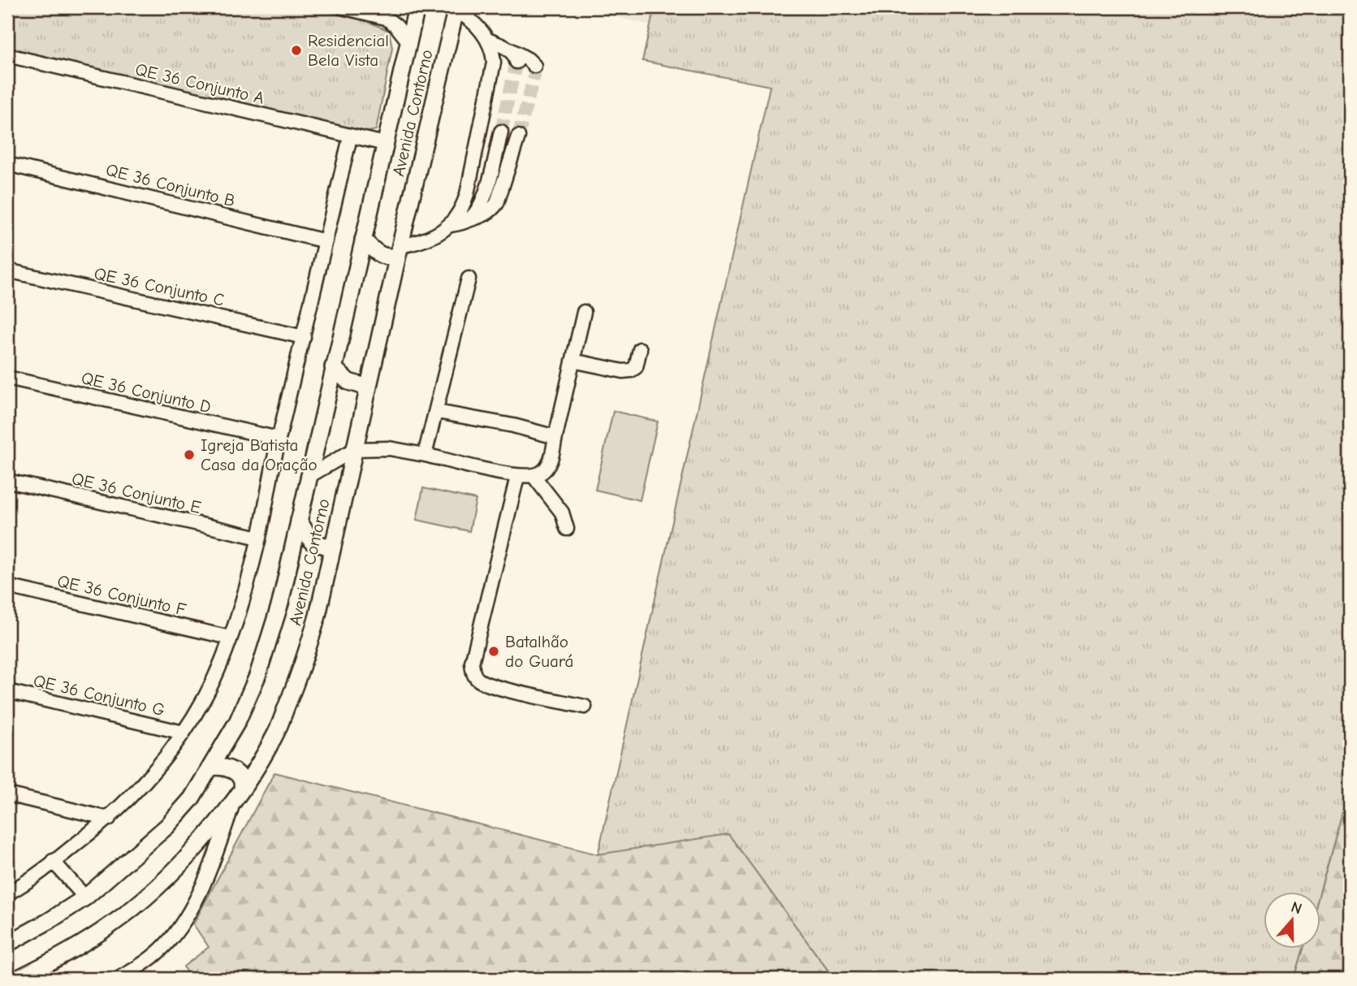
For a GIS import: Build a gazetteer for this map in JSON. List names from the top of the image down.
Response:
{
  "streets": {
    "main road": ["Avenida Contorno"],
    "street": [
      "QE 36 Conjunto A",
      "QE 36 Conjunto B",
      "QE 36 Conjunto C",
      "QE 36 Conjunto D",
      "QE 36 Conjunto E",
      "QE 36 Conjunto F",
      "QE 36 Conjunto G"
    ]
  },
  "crossings": [
    ["QE 36 Conjunto A", "Avenida Contorno"]
  ],
  "places": ["Residencial Bela Vista", "Igreja Batista Casa da Oração", "Batalhão do Guará"],
  "north": "top"
}
